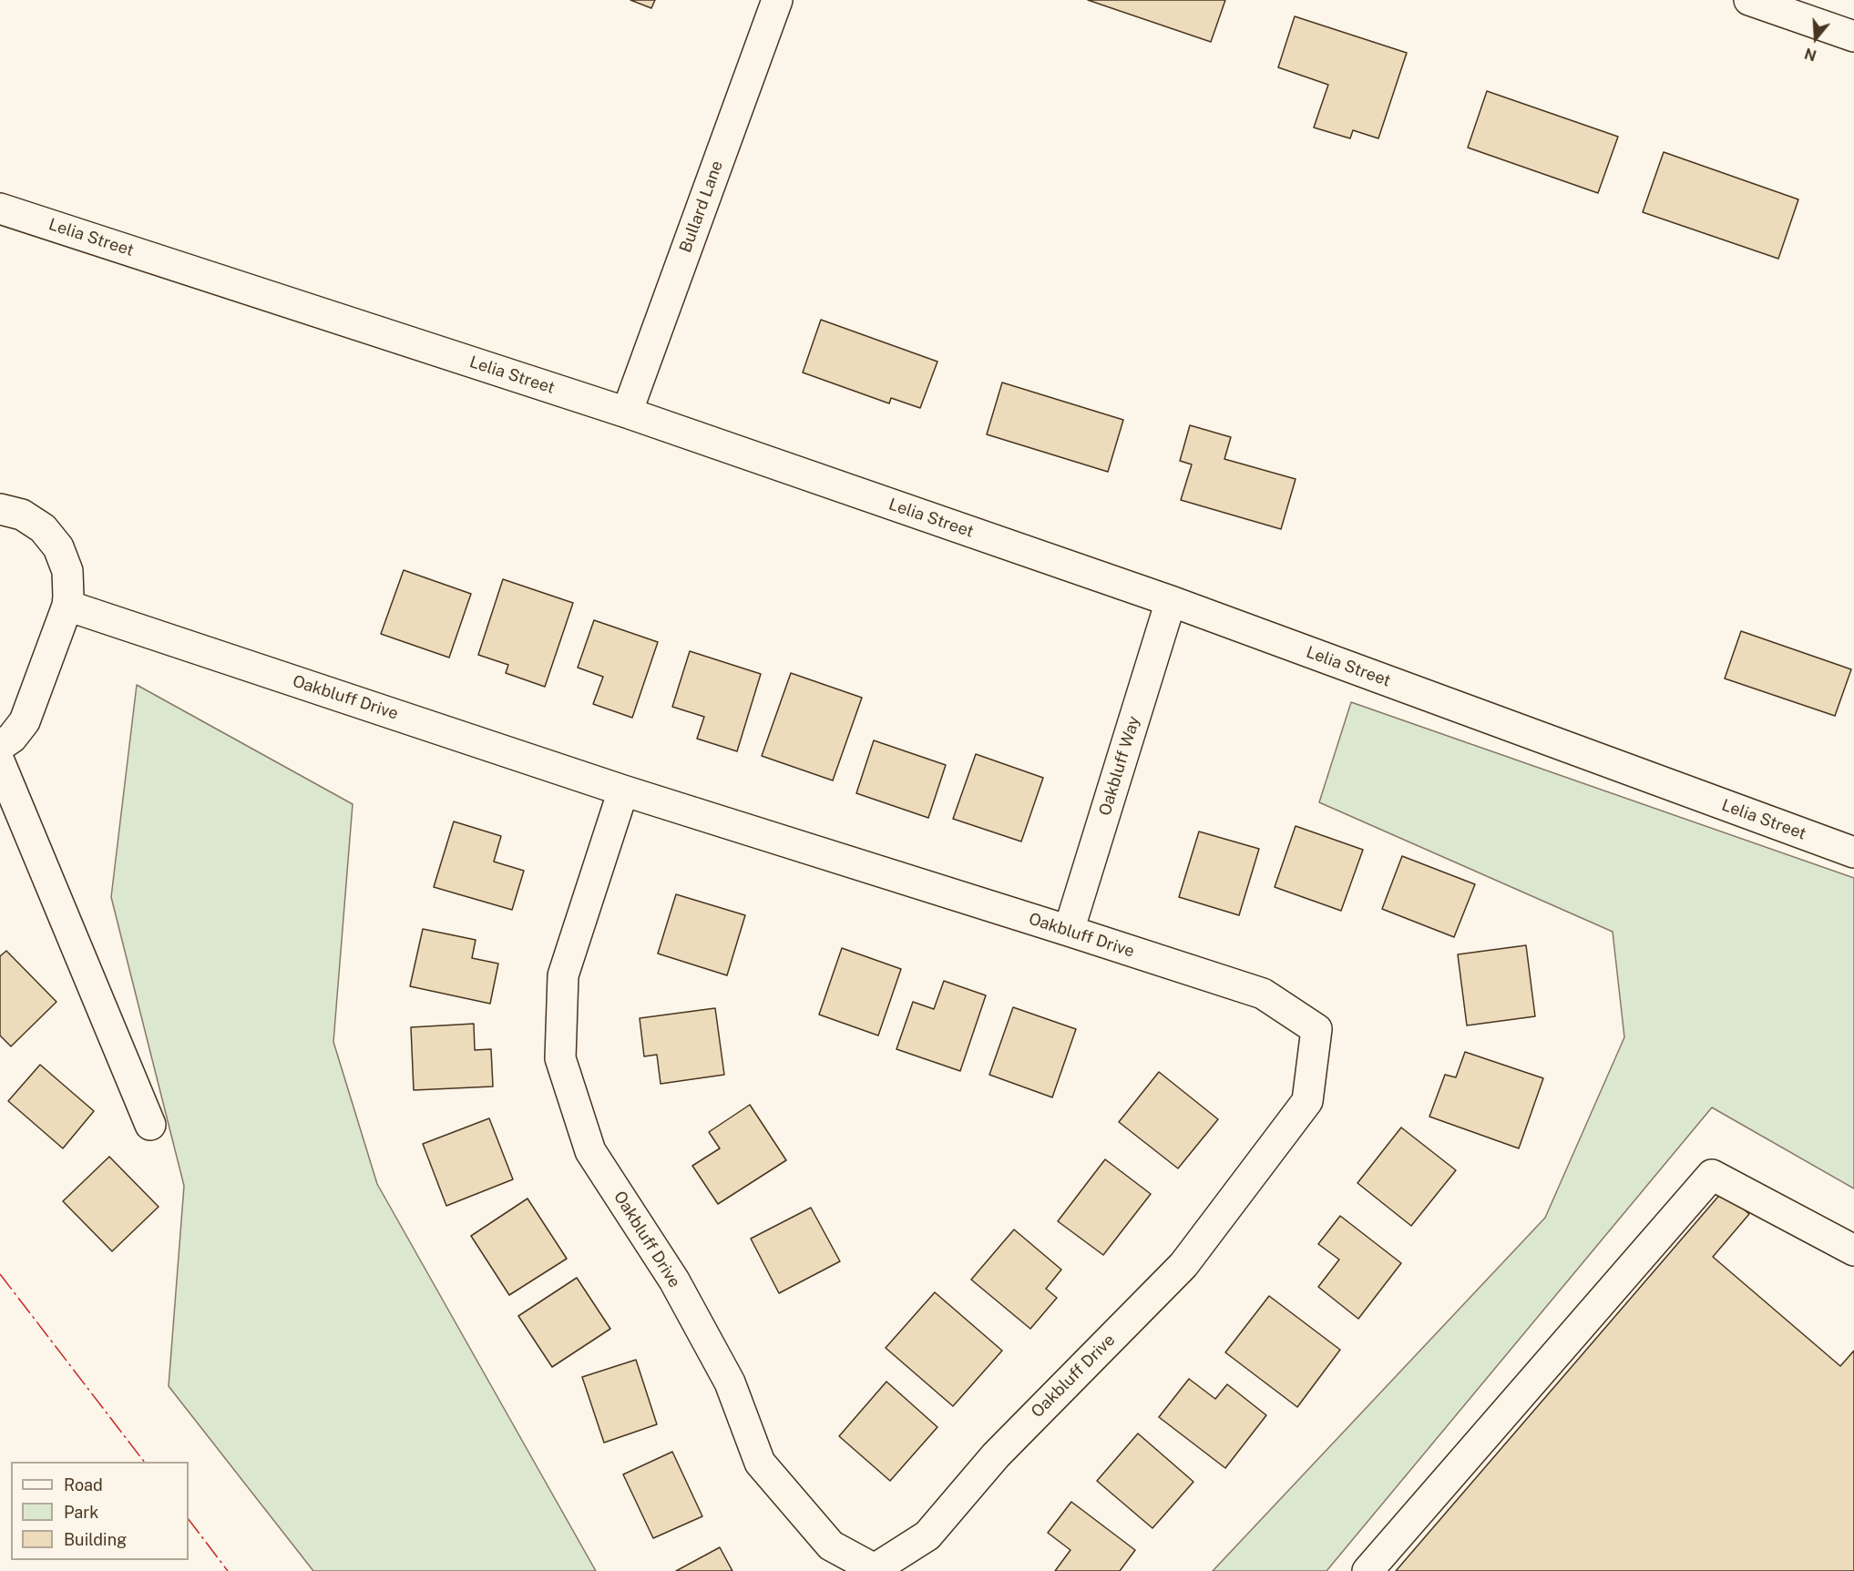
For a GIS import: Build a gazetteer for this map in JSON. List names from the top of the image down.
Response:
{
  "streets": {
    "street": [
      "Bullard Lane",
      "Lelia Street",
      "Oakbluff Drive",
      "Oakbluff Way"
    ]
  },
  "crossings": [
    ["Bullard Lane", "Lelia Street"],
    ["Lelia Street", "Oakbluff Way"],
    ["Oakbluff Drive", "Oakbluff Way"]
  ],
  "legend": ["Road", "Park", "Building"],
  "north": "bottom"
}
